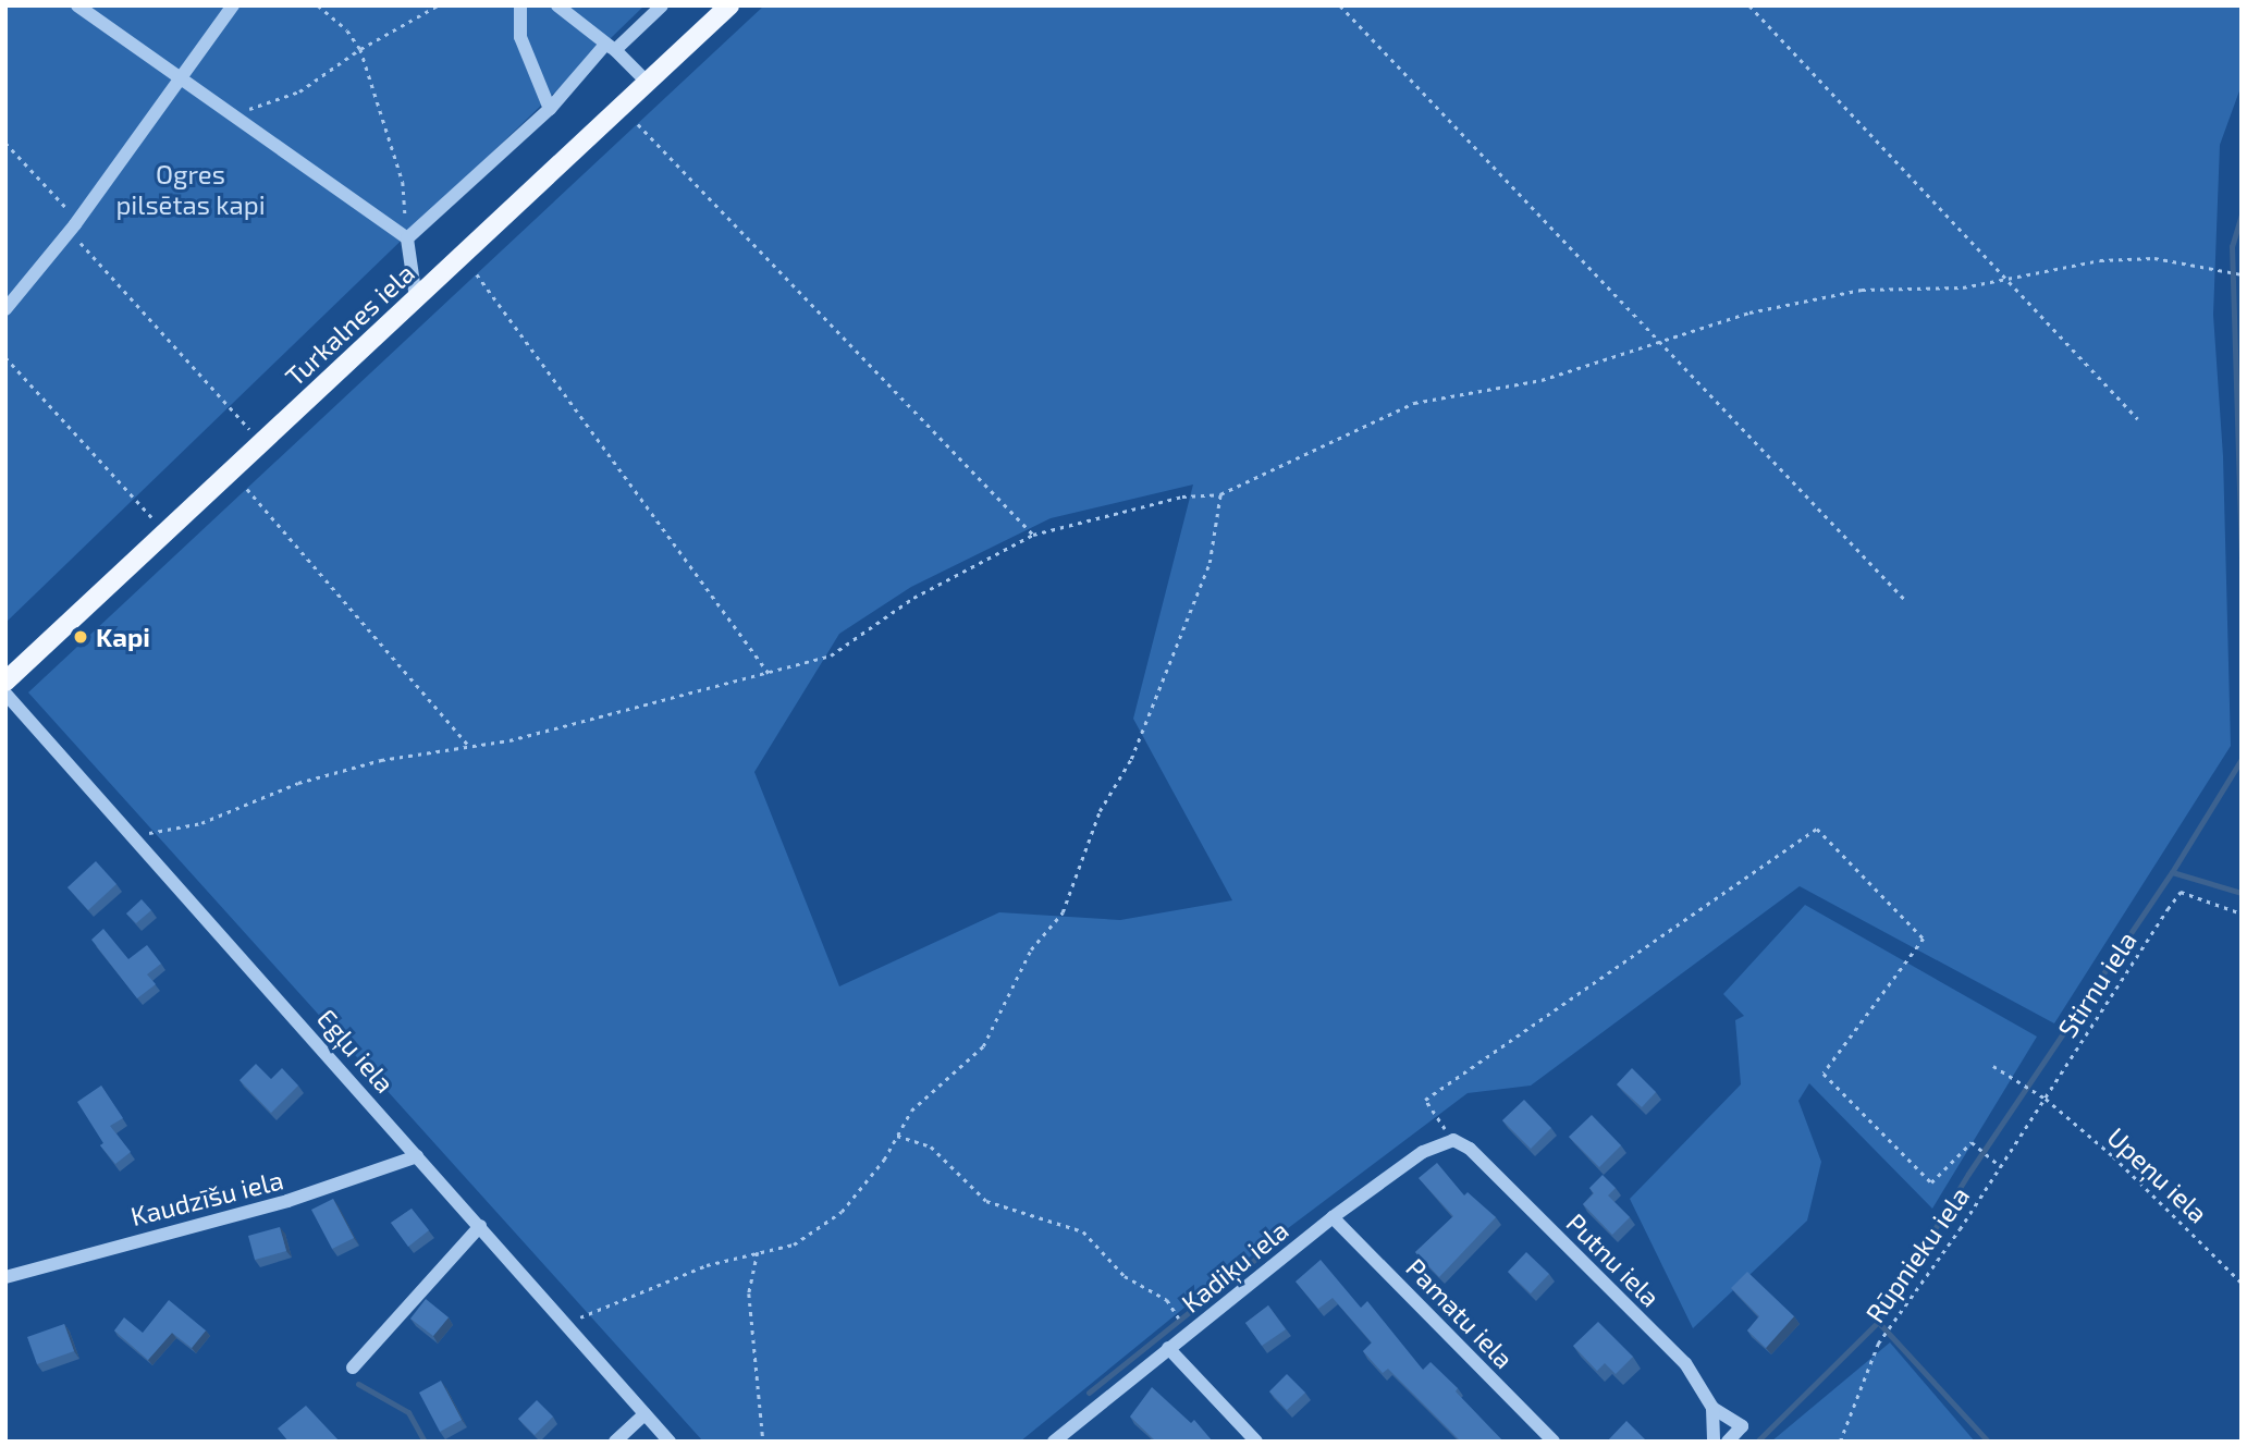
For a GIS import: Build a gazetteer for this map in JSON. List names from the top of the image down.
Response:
{
  "streets": {
    "main road": ["Turkalnes iela"],
    "street": [
      "Egļu iela",
      "Kaudzīšu iela",
      "Putnu iela",
      "Kadiķu iela",
      "Pamatu iela"
    ],
    "path": ["Stirnu iela", "Upeņu iela", "Rūpnieku iela"]
  },
  "crossings": [
    ["Stirnu iela", "Upeņu iela"],
    ["Stirnu iela", "Rūpnieku iela"],
    ["Egļu iela", "Kaudzīšu iela"],
    ["Upeņu iela", "Rūpnieku iela"],
    ["Putnu iela", "Kadiķu iela"],
    ["Kadiķu iela", "Pamatu iela"]
  ],
  "parks": ["Ogres pilsētas kapi"],
  "places": ["Kapi"]
}
